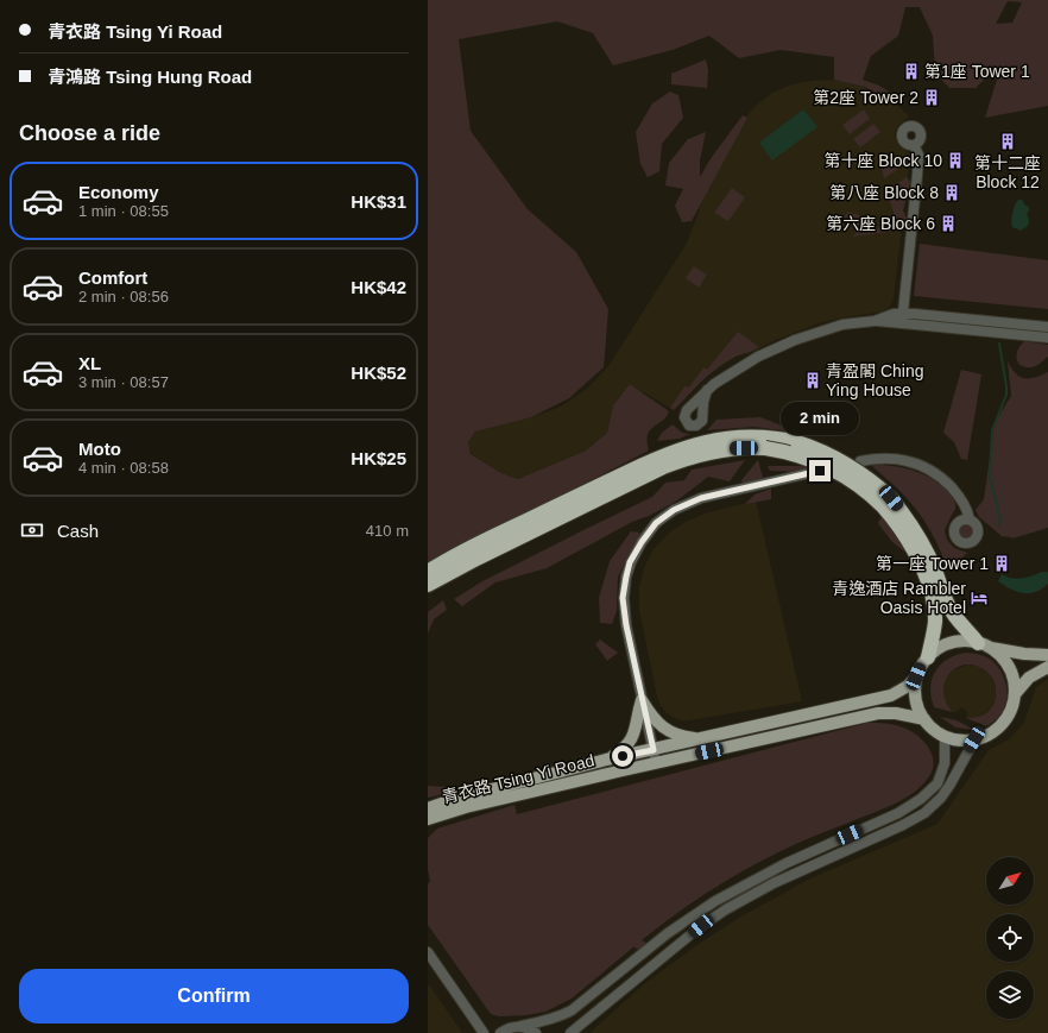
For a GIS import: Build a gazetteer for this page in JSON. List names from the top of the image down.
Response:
{
  "streets": {
    "main road": ["青衣路 Tsing Yi Road"]
  },
  "places": {
    "building": [
      "第1座 Tower 1",
      "第2座 Tower 2",
      "第十二座 Block 12",
      "第十座 Block 10",
      "第八座 Block 8",
      "第六座 Block 6",
      "青盈閣 Ching Ying House",
      "第一座 Tower 1"
    ],
    "hotel": ["青逸酒店 Rambler Oasis Hotel"]
  },
  "north": "top right",
  "page": {
    "banner": ["青衣路 Tsing Yi Road", "青鴻路 Tsing Hung Road"],
    "heading": "Choose a ride",
    "list": [
      {
        "name": "Economy",
        "note": "1 min · 08:55",
        "value": "HK$31"
      },
      {
        "name": "Comfort",
        "note": "2 min · 08:56",
        "value": "HK$42"
      },
      {
        "name": "XL",
        "note": "3 min · 08:57",
        "value": "HK$52"
      },
      {
        "name": "Moto",
        "note": "4 min · 08:58",
        "value": "HK$25"
      }
    ],
    "bubble": "2 min",
    "pay": ["Cash", "410 m"],
    "buttons": "Confirm"
  }
}
